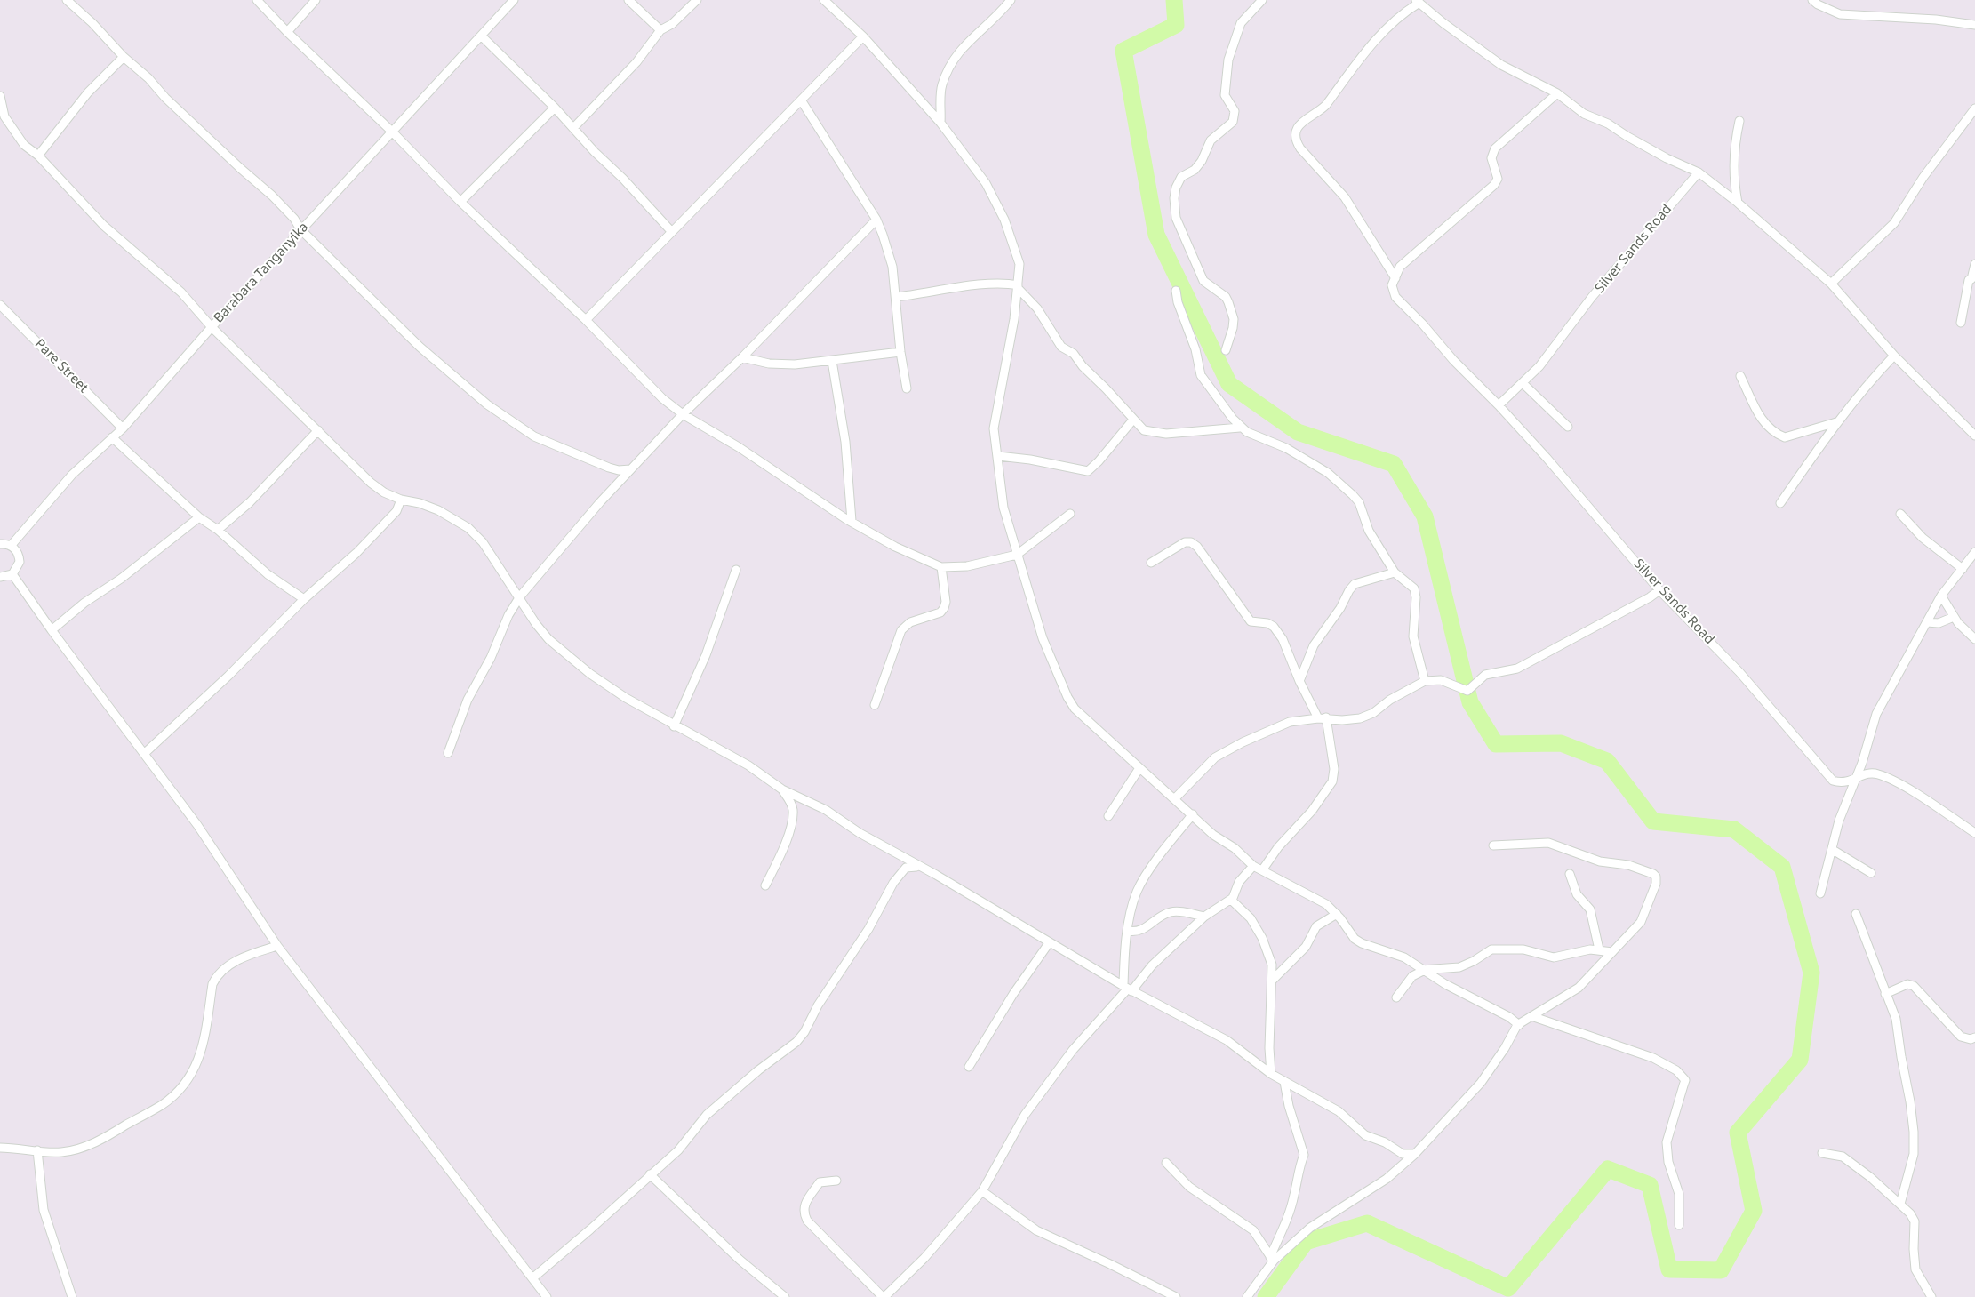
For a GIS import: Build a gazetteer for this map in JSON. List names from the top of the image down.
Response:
{
  "streets": {
    "street": ["Silver Sands Road", "Barabara Tanganyika", "Pare Street"]
  },
  "crossings": [
    ["Barabara Tanganyika", "Pare Street"]
  ]
}
